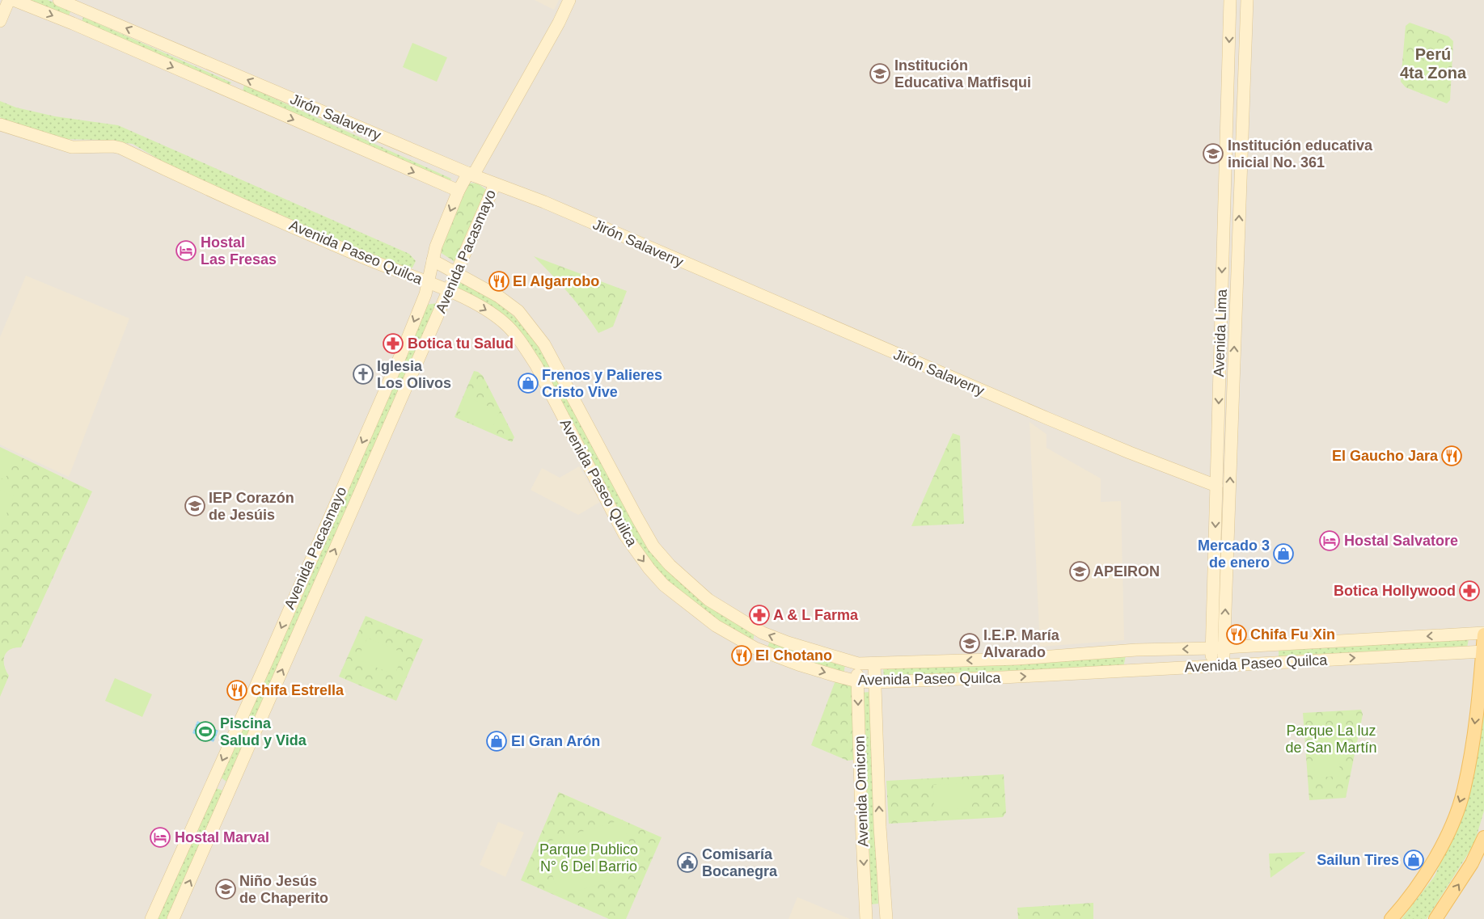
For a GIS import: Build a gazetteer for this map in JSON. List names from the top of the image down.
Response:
{
  "streets": {
    "main road": [
      "Jirón Salaverry",
      "Avenida Pacasmayo",
      "Avenida Paseo Quilca",
      "Avenida Lima",
      "Avenida Omicron"
    ]
  },
  "crossings": [
    ["Jirón Salaverry", "Avenida Pacasmayo"],
    ["Jirón Salaverry", "Avenida Lima"],
    ["Avenida Pacasmayo", "Avenida Paseo Quilca"],
    ["Avenida Paseo Quilca", "Avenida Lima"],
    ["Avenida Paseo Quilca", "Avenida Omicron"]
  ],
  "districts": ["Perú 4ta Zona"],
  "parks": ["Parque La luz de San Martín", "Parque Publico N° 6 Del Barrio"],
  "places": {
    "school or university": [
      "Institución Educativa Matfisqui",
      "Institución educativa inicial No. 361",
      "IEP Corazón de Jesúis",
      "APEIRON",
      "I.E.P. María Alvarado",
      "Niño Jesús de Chaperito"
    ],
    "hotel": ["Hostal Las Fresas", "Hostal Salvatore", "Hostal Marval"],
    "restaurant": [
      "El Algarrobo",
      "El Gaucho Jara",
      "Chifa Fu Xin",
      "El Chotano",
      "Chifa Estrella"
    ],
    "pharmacy": ["Botica tu Salud", "Botica Hollywood", "A & L Farma"],
    "church": ["Iglesia Los Olivos"],
    "shop": [
      "Frenos y Palieres Cristo Vive",
      "Mercado 3 de enero",
      "El Gran Arón",
      "Sailun Tires"
    ],
    "sports": ["Piscina Salud y Vida"],
    "public building": ["Comisaría Bocanegra"]
  }
}
